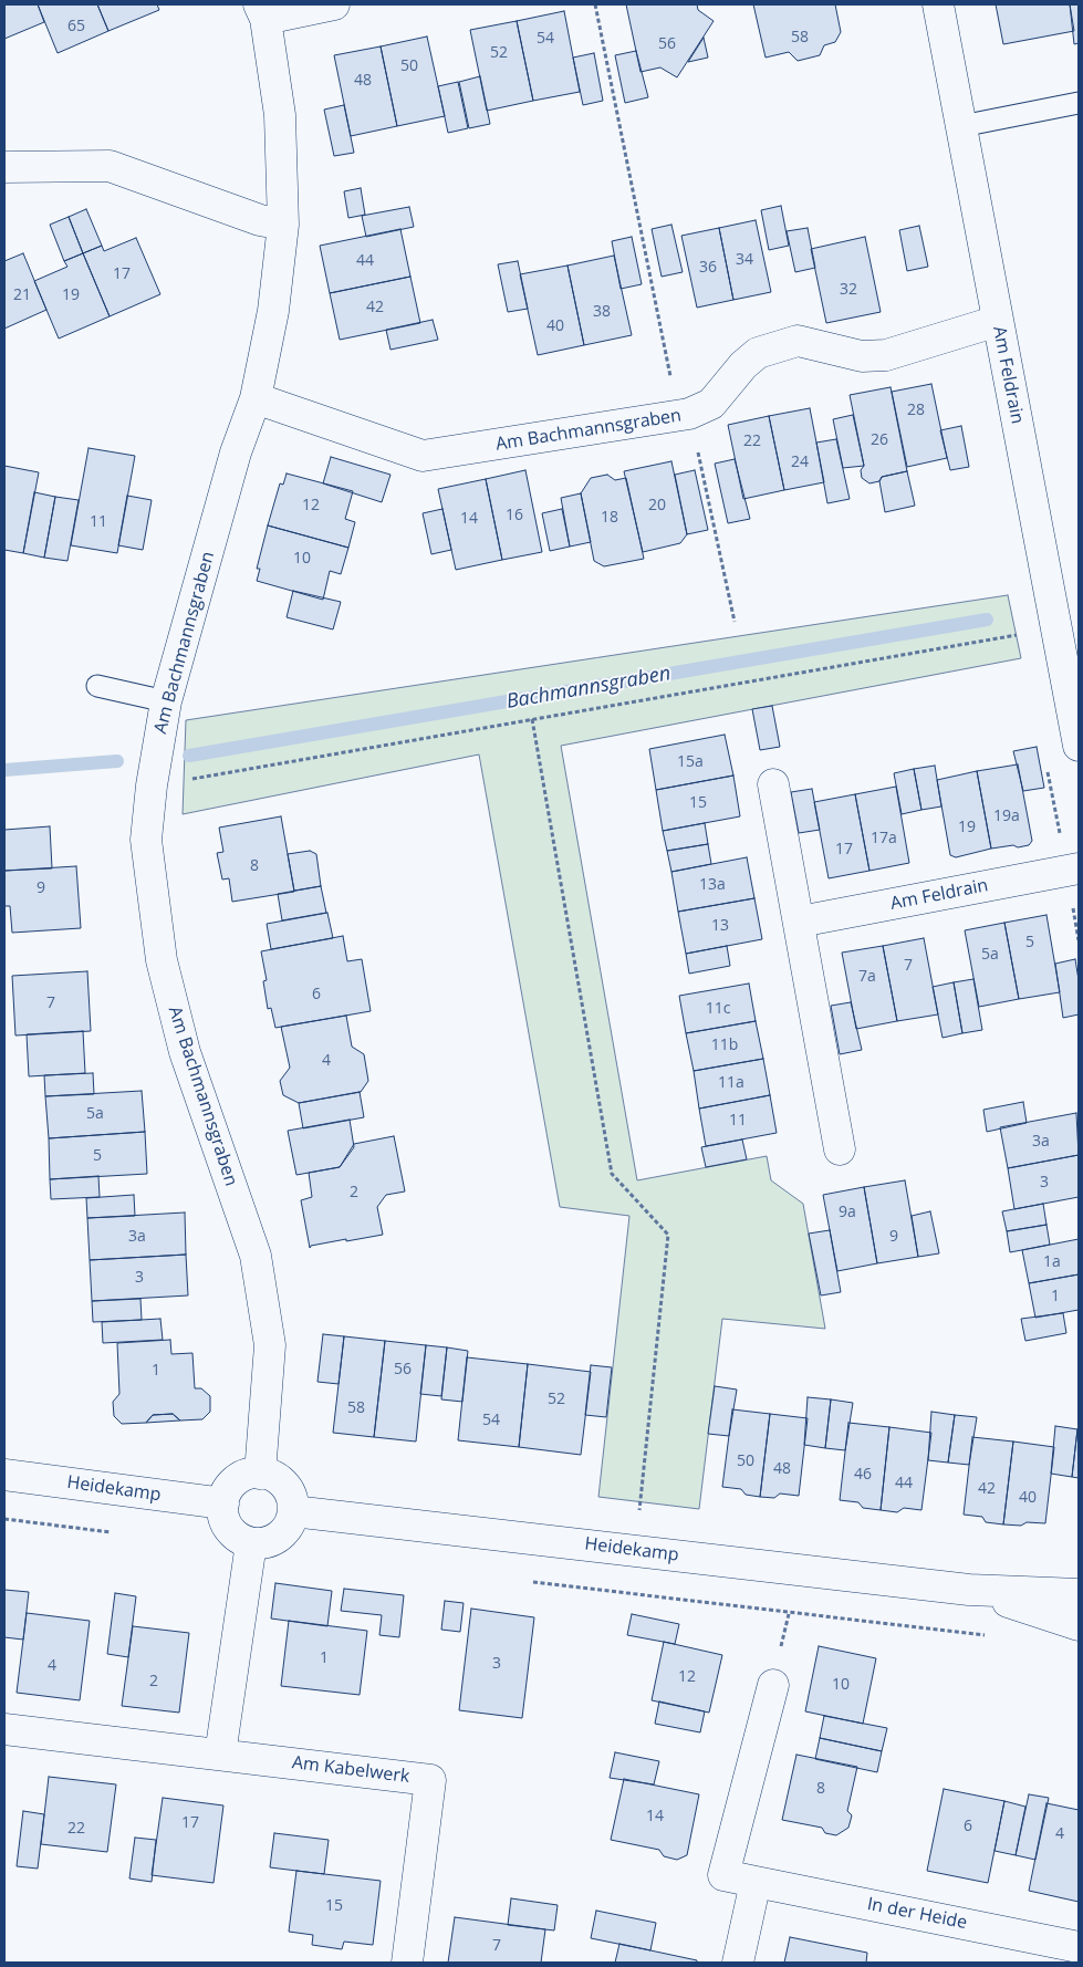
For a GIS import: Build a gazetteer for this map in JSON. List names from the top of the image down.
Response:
{
  "streets": {
    "street": [
      "Am Feldrain",
      "Am Bachmannsgraben",
      "Heidekamp",
      "Am Kabelwerk",
      "In der Heide"
    ]
  },
  "crossings": [
    ["Am Feldrain", "Am Bachmannsgraben"],
    ["Am Bachmannsgraben", "Heidekamp"]
  ],
  "water": ["Bachmannsgraben"],
  "house_numbers": [
    "65",
    "58",
    "54",
    "56",
    "52",
    "50",
    "48",
    "34",
    "44",
    "36",
    "17",
    "32",
    "21",
    "19",
    "42",
    "38",
    "40",
    "28",
    "26",
    "22",
    "24",
    "12",
    "20",
    "16",
    "18",
    "14",
    "11",
    "10",
    "15a",
    "15",
    "19a",
    "19",
    "17a",
    "17",
    "8",
    "13a",
    "9",
    "13",
    "5",
    "5a",
    "7",
    "7a",
    "6",
    "7",
    "11c",
    "11b",
    "4",
    "11a",
    "5a",
    "11",
    "3a",
    "5",
    "3",
    "2",
    "9a",
    "3a",
    "9",
    "1a",
    "3",
    "1",
    "56",
    "1",
    "52",
    "58",
    "54",
    "50",
    "48",
    "46",
    "44",
    "42",
    "40",
    "1",
    "3",
    "4",
    "12",
    "2",
    "10",
    "8",
    "14",
    "17",
    "6",
    "22",
    "4",
    "15",
    "7"
  ]
}
